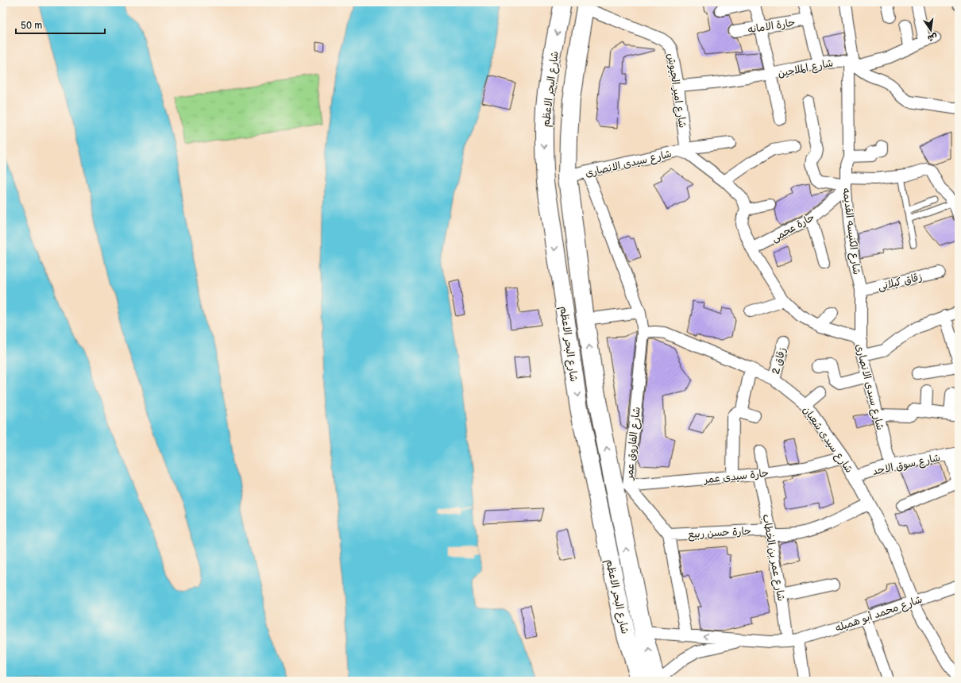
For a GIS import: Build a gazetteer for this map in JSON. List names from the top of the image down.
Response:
{
  "streets": {
    "main road": ["شارع البحر الاعظم"],
    "street": [
      "حارة الامانه",
      "شارع الملاحين",
      "شارع امير الجيوش",
      "شارع سيدى الانصارى",
      "حارة عجمى",
      "شارع الكنيسه القديمه",
      "زقاق كيلانى",
      "زقاق 2",
      "شارع سيدى شعبان",
      "شارع الفاروق عمر",
      "شارع سوق الاحد",
      "حارة سيدى عمر",
      "حارة حسن ربيع",
      "شارع عمر بن الخطاب",
      "شارع محمد أبو هميله"
    ]
  },
  "crossings": [
    ["شارع الملاحين", "شارع امير الجيوش"],
    ["شارع الملاحين", "شارع الكنيسه القديمه"],
    ["شارع البحر الاعظم", "شارع امير الجيوش"],
    ["شارع البحر الاعظم", "شارع سيدى الانصارى"],
    ["شارع البحر الاعظم", "شارع محمد أبو هميله"],
    ["شارع امير الجيوش", "شارع سيدى الانصارى"],
    ["شارع سيدى الانصارى", "حارة عجمى"],
    ["شارع سيدى الانصارى", "شارع الكنيسه القديمه"],
    ["شارع سيدى الانصارى", "شارع سوق الاحد"],
    ["حارة عجمى", "شارع الكنيسه القديمه"],
    ["شارع الكنيسه القديمه", "زقاق كيلانى"],
    ["زقاق 2", "شارع سيدى شعبان"],
    ["شارع سيدى شعبان", "شارع الفاروق عمر"],
    ["شارع سيدى شعبان", "شارع سوق الاحد"],
    ["شارع سيدى شعبان", "حارة سيدى عمر"],
    ["شارع سيدى شعبان", "حارة حسن ربيع"],
    ["شارع سيدى شعبان", "شارع محمد أبو هميله"],
    ["شارع الفاروق عمر", "حارة سيدى عمر"],
    ["شارع الفاروق عمر", "حارة حسن ربيع"],
    ["شارع الفاروق عمر", "شارع محمد أبو هميله"],
    ["حارة سيدى عمر", "شارع عمر بن الخطاب"],
    ["حارة حسن ربيع", "شارع عمر بن الخطاب"],
    ["شارع عمر بن الخطاب", "شارع محمد أبو هميله"]
  ],
  "scale_bar": "50 m",
  "north": "bottom"
}
